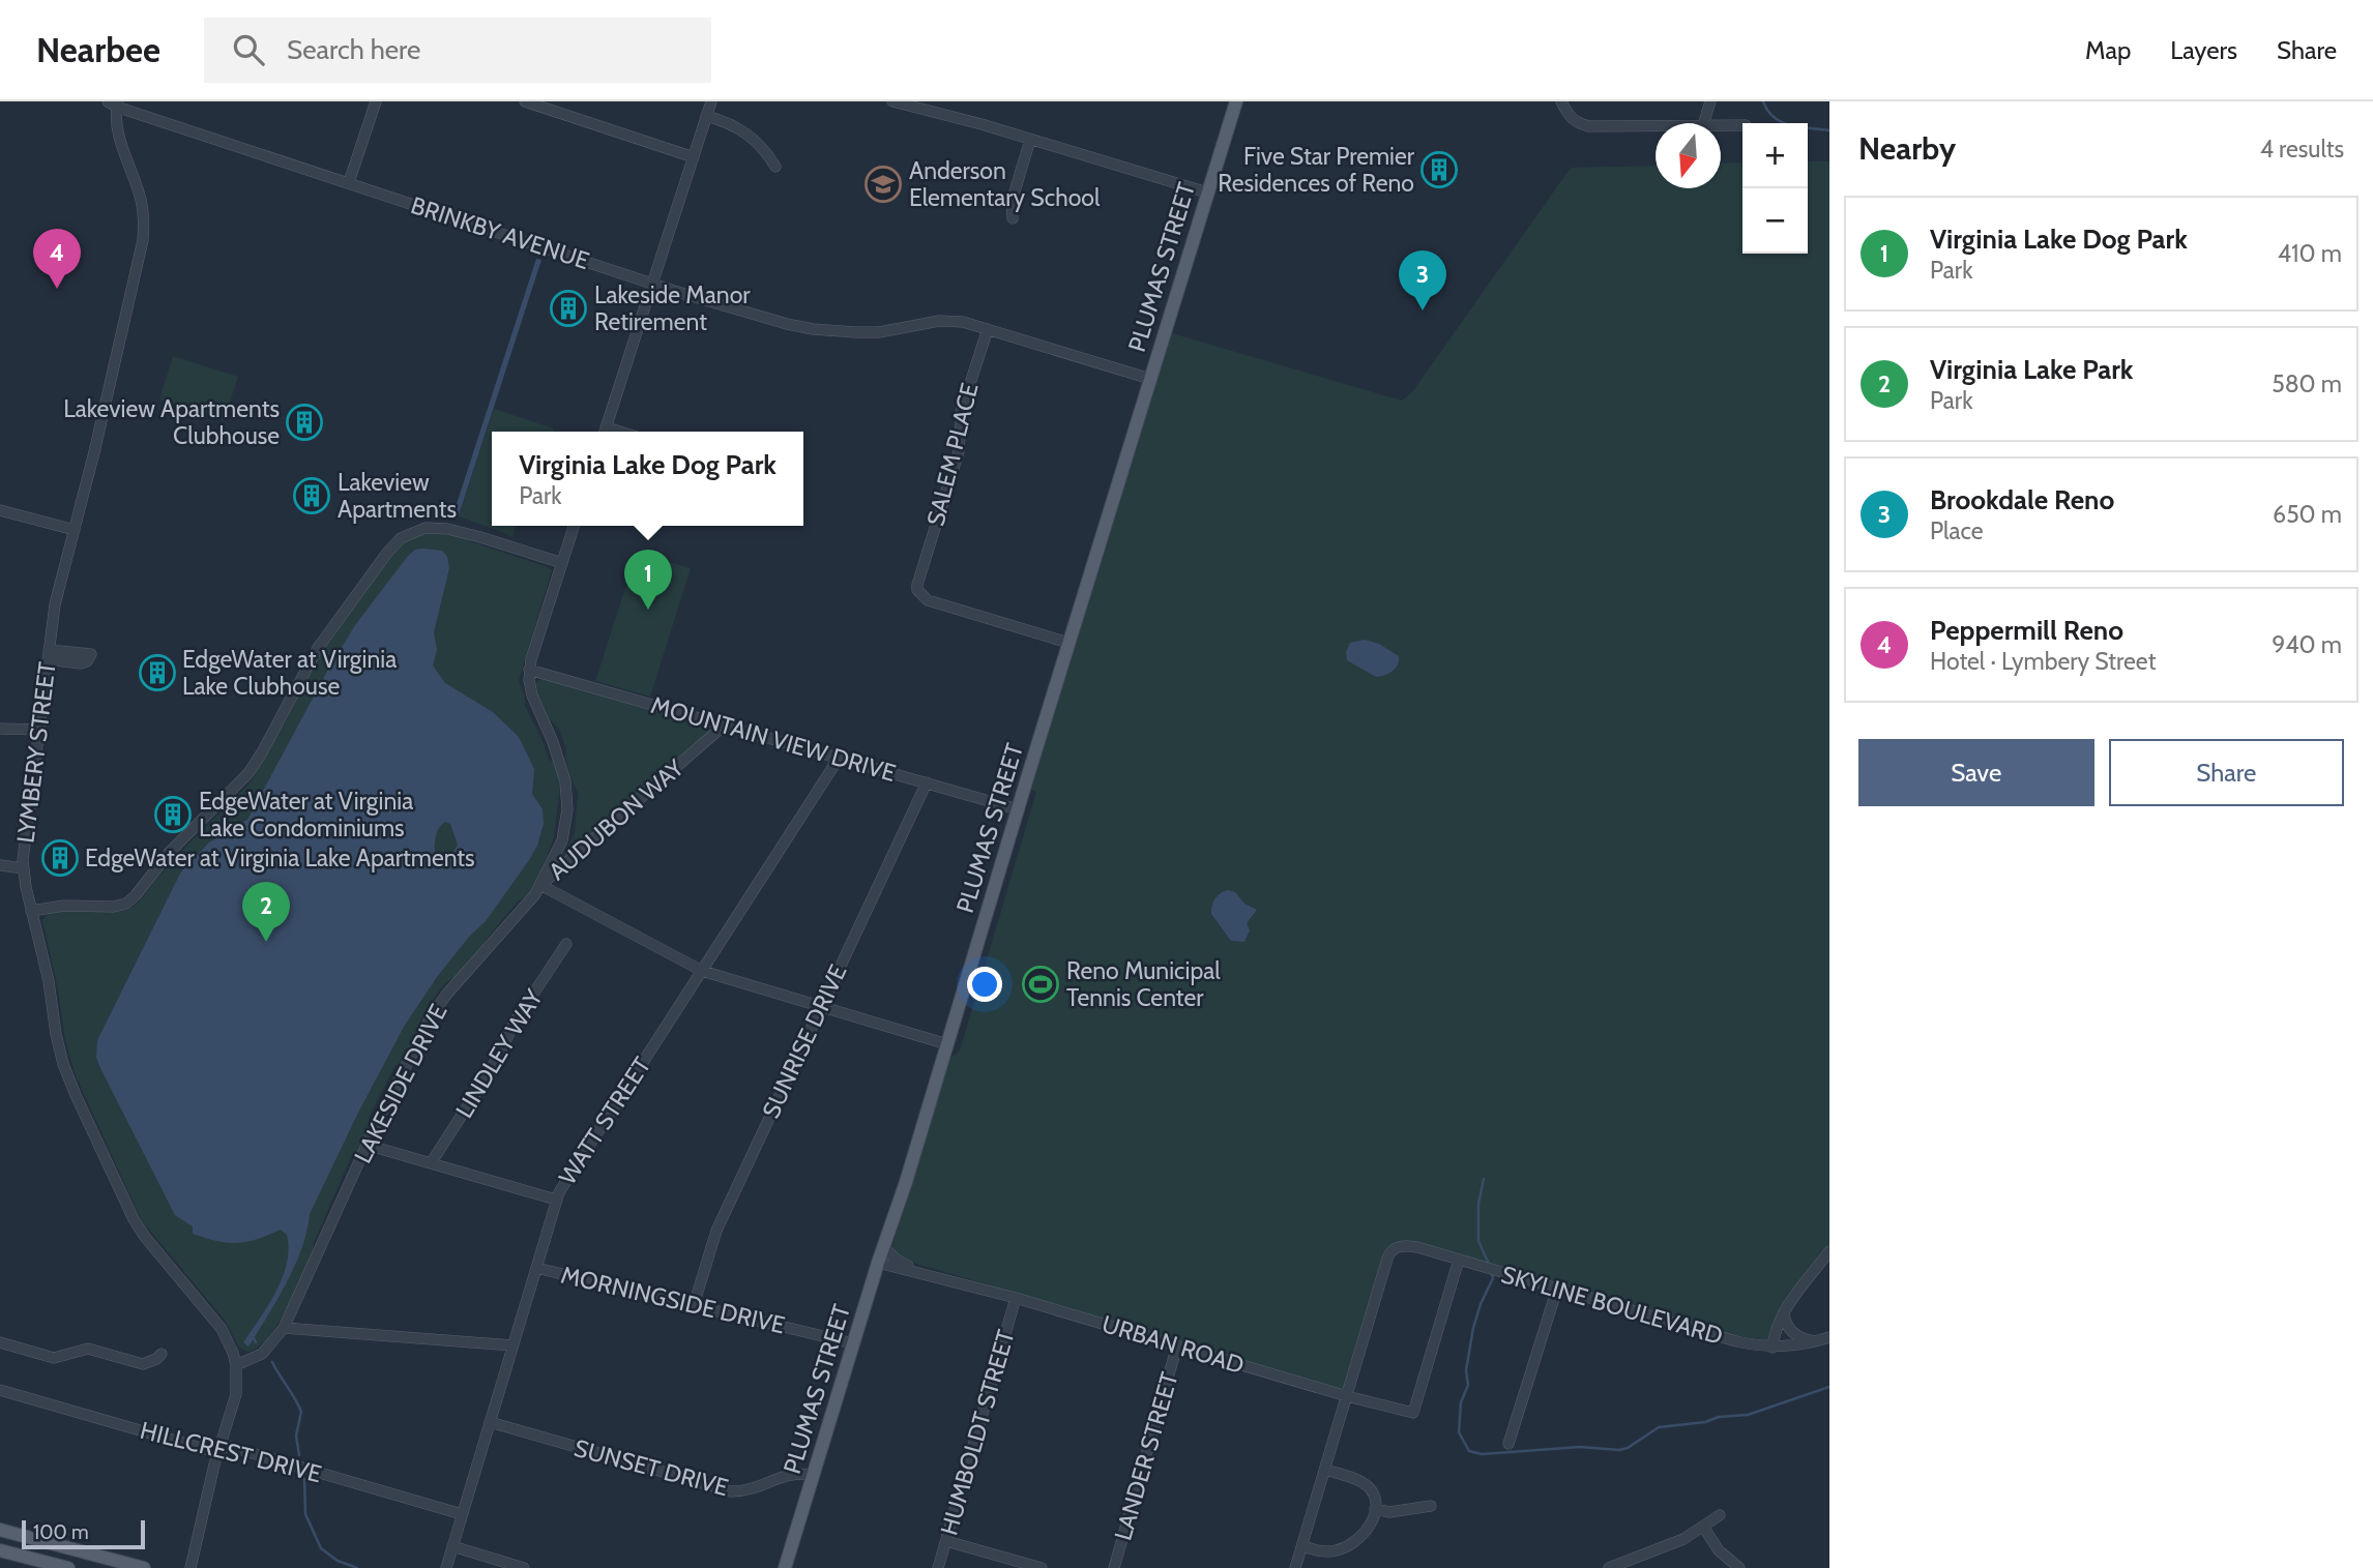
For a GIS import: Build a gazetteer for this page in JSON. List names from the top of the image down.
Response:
{
  "streets": {
    "main road": ["PLUMAS STREET"],
    "street": [
      "BRINKBY AVENUE",
      "SALEM PLACE",
      "MOUNTAIN VIEW DRIVE",
      "LYMBERY STREET",
      "AUDUBON WAY",
      "SUNRISE DRIVE",
      "LINDLEY WAY",
      "LAKESIDE DRIVE",
      "WATT STREET",
      "MORNINGSIDE DRIVE",
      "SKYLINE BOULEVARD",
      "URBAN ROAD",
      "HUMBOLDT STREET",
      "HILLCREST DRIVE",
      "LANDER STREET",
      "SUNSET DRIVE"
    ]
  },
  "crossings": [
    ["BRINKBY AVENUE", "PLUMAS STREET"],
    ["BRINKBY AVENUE", "SALEM PLACE"],
    ["BRINKBY AVENUE", "LYMBERY STREET"],
    ["PLUMAS STREET", "SALEM PLACE"],
    ["PLUMAS STREET", "MOUNTAIN VIEW DRIVE"],
    ["PLUMAS STREET", "MORNINGSIDE DRIVE"],
    ["PLUMAS STREET", "URBAN ROAD"],
    ["PLUMAS STREET", "SUNSET DRIVE"],
    ["MOUNTAIN VIEW DRIVE", "AUDUBON WAY"],
    ["MOUNTAIN VIEW DRIVE", "SUNRISE DRIVE"],
    ["MOUNTAIN VIEW DRIVE", "LAKESIDE DRIVE"],
    ["MOUNTAIN VIEW DRIVE", "WATT STREET"],
    ["LYMBERY STREET", "LAKESIDE DRIVE"],
    ["AUDUBON WAY", "LAKESIDE DRIVE"],
    ["SUNRISE DRIVE", "MORNINGSIDE DRIVE"],
    ["WATT STREET", "MORNINGSIDE DRIVE"],
    ["WATT STREET", "HILLCREST DRIVE"],
    ["WATT STREET", "SUNSET DRIVE"],
    ["SKYLINE BOULEVARD", "URBAN ROAD"],
    ["URBAN ROAD", "HUMBOLDT STREET"],
    ["URBAN ROAD", "LANDER STREET"]
  ],
  "places": {
    "building": [
      "Five Star Premier Residences of Reno",
      "Lakeside Manor Retirement",
      "Lakeview Apartments Clubhouse",
      "Lakeview Apartments",
      "EdgeWater at Virginia Lake Clubhouse",
      "EdgeWater at Virginia Lake Condominiums",
      "EdgeWater at Virginia Lake Apartments"
    ],
    "school or university": ["Anderson Elementary School"],
    "sports": ["Reno Municipal Tennis Center"]
  },
  "scale_bar": "100 m",
  "north": "bottom",
  "page": {
    "header": "Nearbee",
    "search": "Search here",
    "nav": ["Map", "Layers", "Share"],
    "heading": ["Nearby", "4 results"],
    "map_buttons": ["+", "−"],
    "list": [
      {
        "mark": "1",
        "name": "Virginia Lake Dog Park",
        "note": "Park",
        "value": "410 m"
      },
      {
        "mark": "2",
        "name": "Virginia Lake Park",
        "note": "Park",
        "value": "580 m"
      },
      {
        "mark": "3",
        "name": "Brookdale Reno",
        "note": "Place",
        "value": "650 m"
      },
      {
        "mark": "4",
        "name": "Peppermill Reno",
        "note": "Hotel · Lymbery Street",
        "value": "940 m"
      }
    ],
    "pins": [
      "4",
      "3",
      "1",
      "2"
    ],
    "popup": ["Virginia Lake Dog Park", "Park"],
    "buttons": ["Save", "Share"],
    "scale": "100 m"
  }
}
